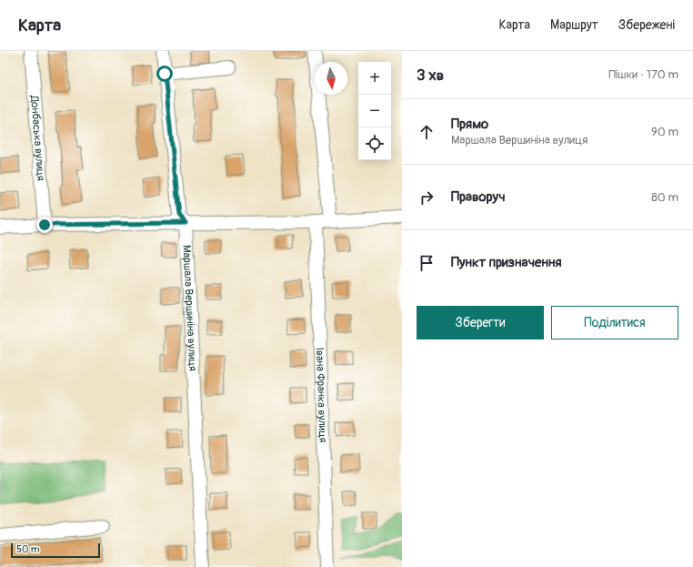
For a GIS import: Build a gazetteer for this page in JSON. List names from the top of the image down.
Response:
{
  "streets": {
    "street": ["Донбаська вулиця", "Маршала Вершиніна вулиця", "Івана Франка вулиця"]
  },
  "scale_bar": "50 m",
  "north": "bottom",
  "page": {
    "header": "Карта",
    "nav": ["Карта", "Маршрут", "Збережені"],
    "heading": ["3 хв", "Пішки · 170 m"],
    "map_buttons": ["+", "−"],
    "list": [
      ["Прямо", "Маршала Вершиніна вулиця", "90 m"],
      ["Праворуч", "80 m"],
      "Пункт призначення"
    ],
    "buttons": ["Зберегти", "Поділитися"],
    "scale": "50 m"
  }
}
